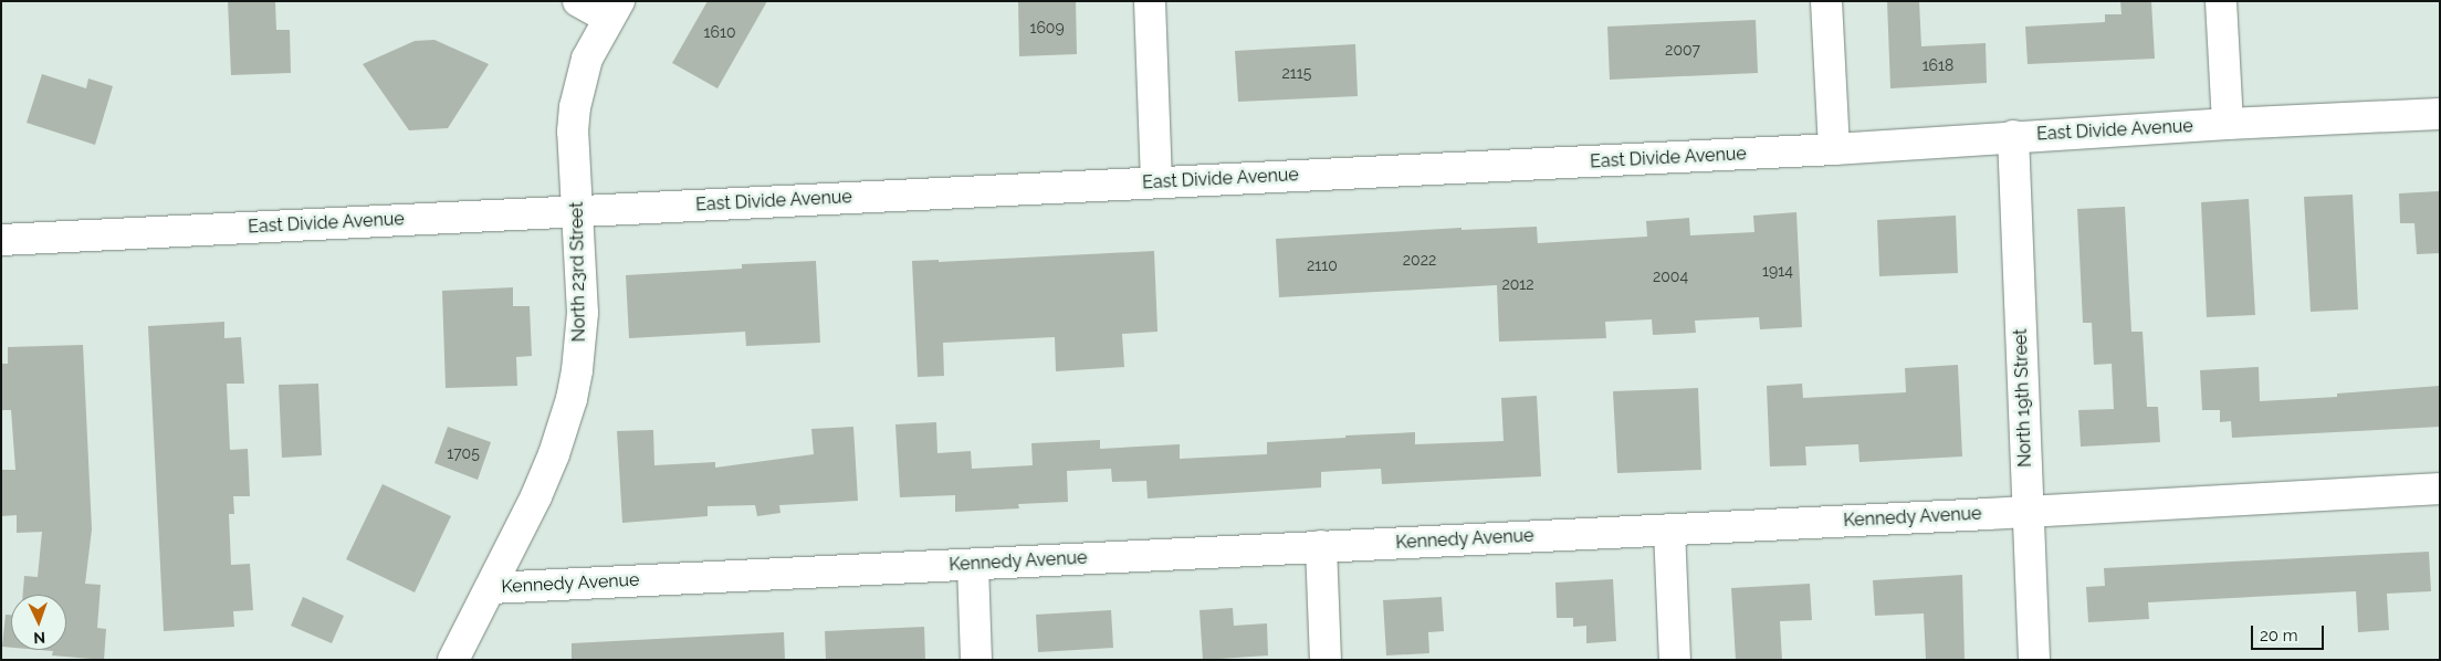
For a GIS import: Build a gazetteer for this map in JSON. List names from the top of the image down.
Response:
{
  "streets": {
    "street": [
      "East Divide Avenue",
      "North 23rd Street",
      "North 19th Street",
      "Kennedy Avenue"
    ]
  },
  "crossings": [
    ["East Divide Avenue", "North 23rd Street"],
    ["East Divide Avenue", "North 19th Street"],
    ["North 23rd Street", "Kennedy Avenue"],
    ["North 19th Street", "Kennedy Avenue"]
  ],
  "house_numbers": [
    "1609",
    "1610",
    "2007",
    "1618",
    "2115",
    "2022",
    "2110",
    "1914",
    "2004",
    "2012",
    "1705"
  ],
  "scale_bar": "20 m",
  "north": "bottom"
}
